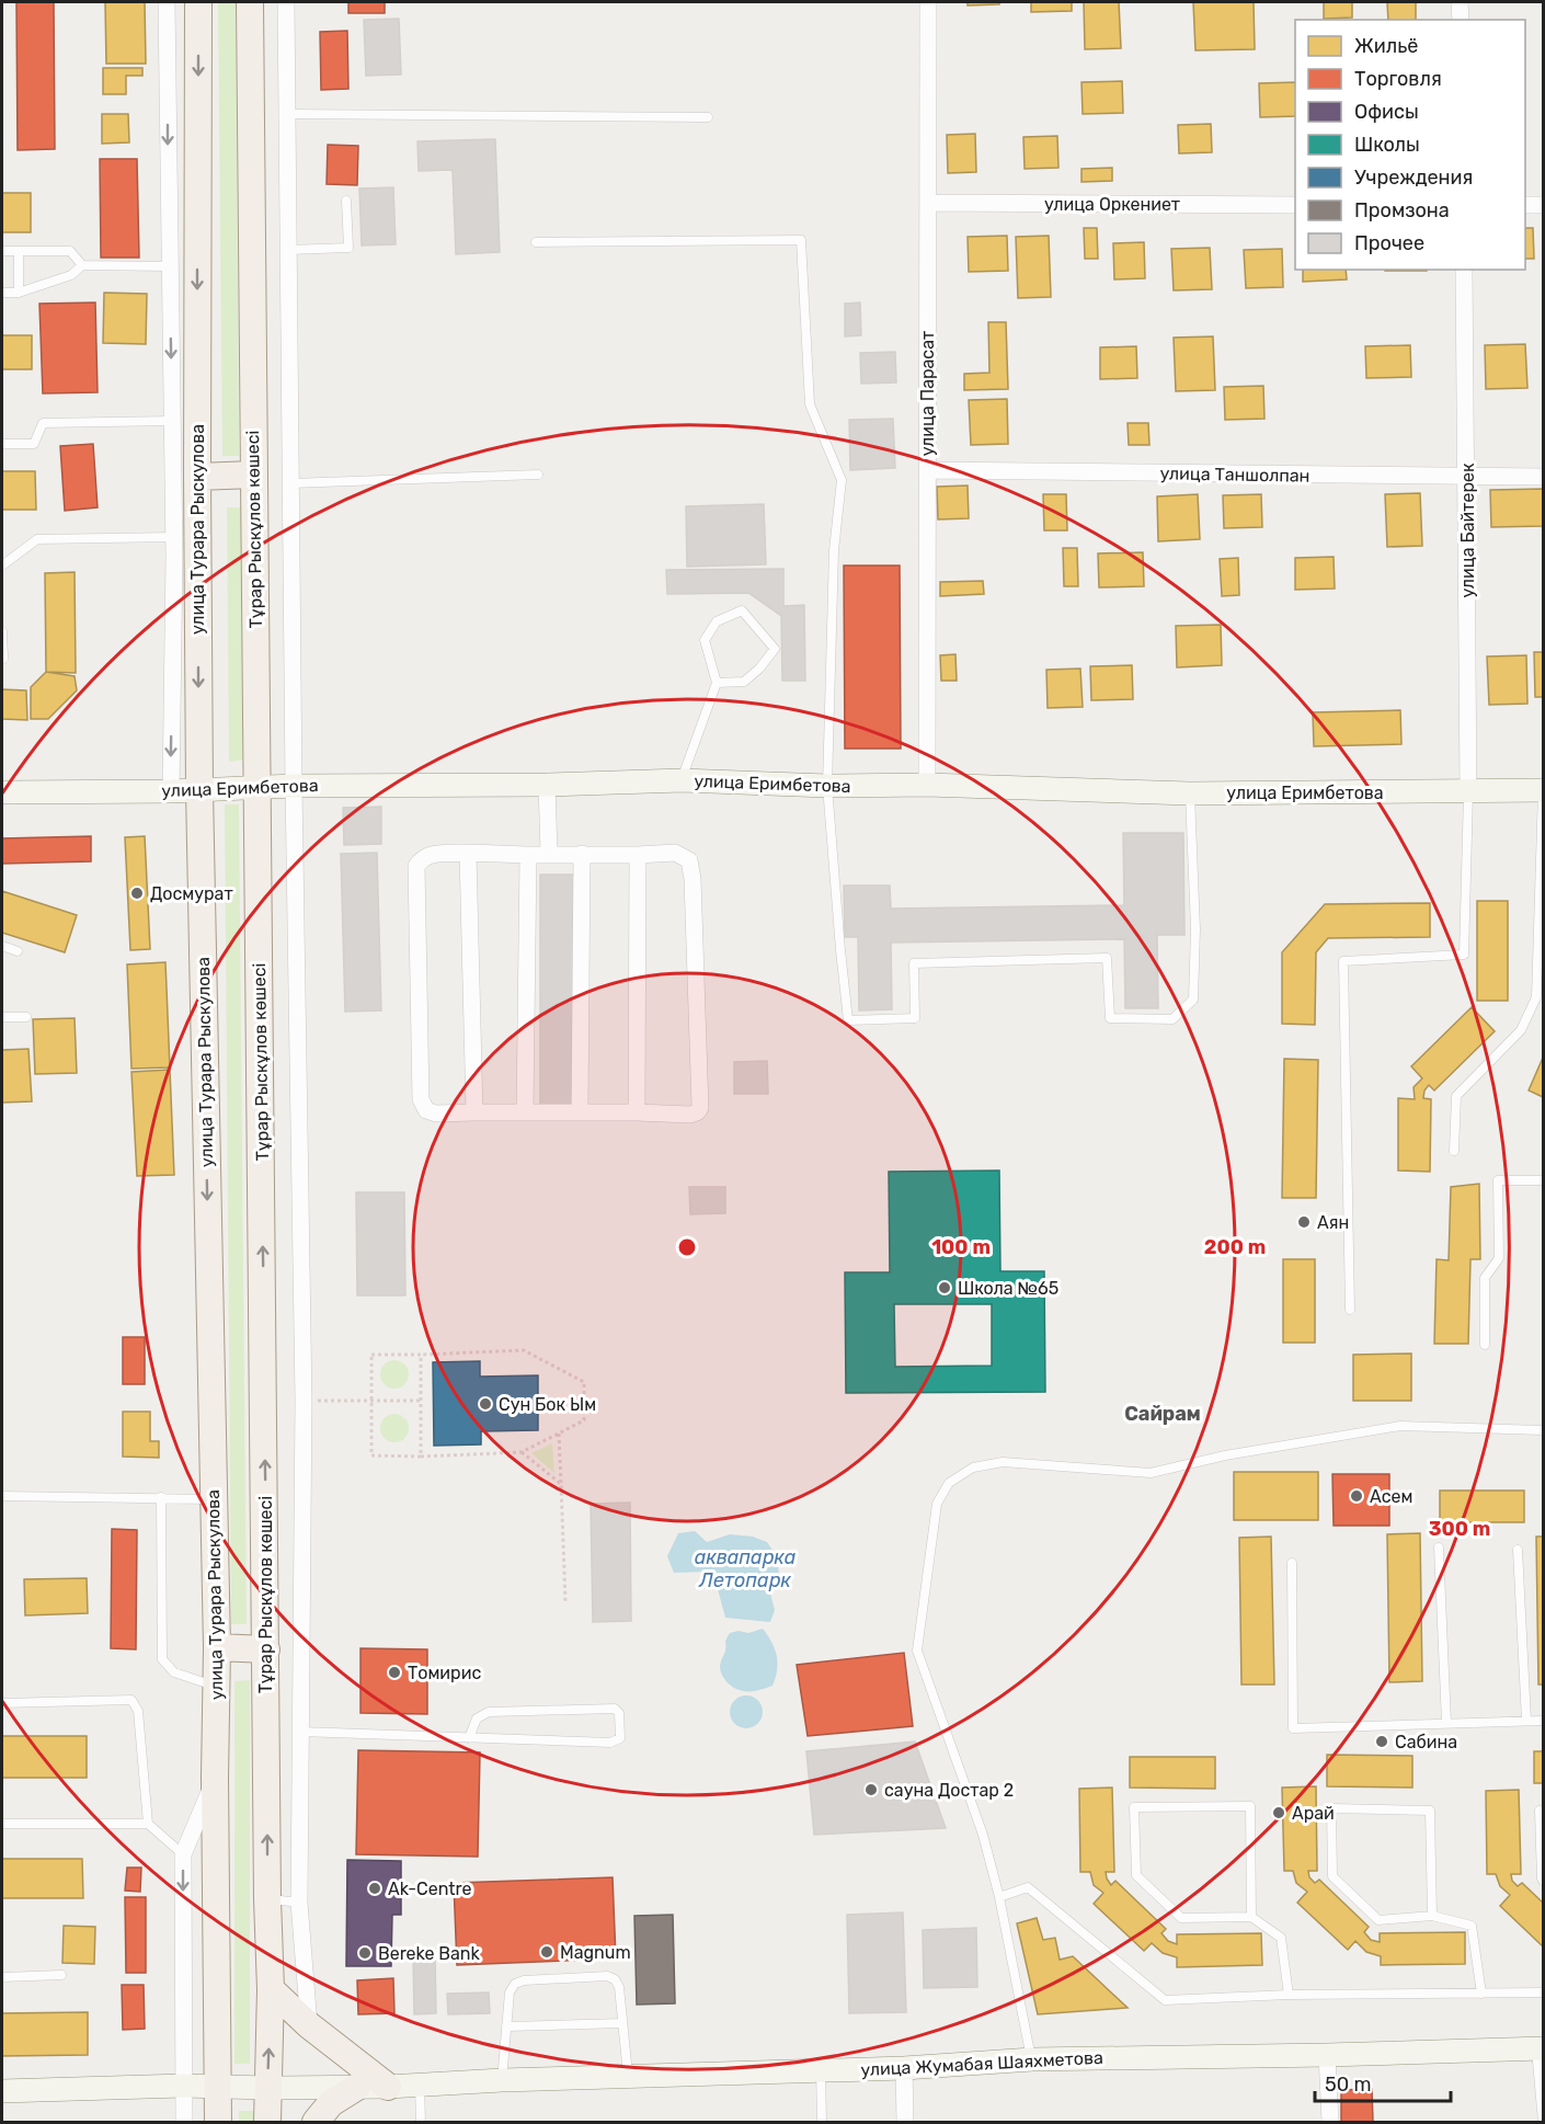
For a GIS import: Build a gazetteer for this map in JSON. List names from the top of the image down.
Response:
{
  "streets": {
    "main road": ["улица Турара Рыскулова", "Тұрар Рыскұлов көшесі"],
    "street": [
      "улица Оркениет",
      "улица Парасат",
      "улица Таншолпан",
      "улица Байтерек",
      "улица Еримбетова",
      "улица Жумабая Шаяхметова"
    ]
  },
  "crossings": [
    ["улица Оркениет", "улица Парасат"],
    ["улица Парасат", "улица Таншолпан"],
    ["улица Парасат", "улица Еримбетова"],
    ["улица Таншолпан", "улица Байтерек"],
    ["улица Турара Рыскулова", "улица Еримбетова"],
    ["Тұрар Рыскұлов көшесі", "улица Еримбетова"],
    ["Тұрар Рыскұлов көшесі", "улица Жумабая Шаяхметова"],
    ["улица Байтерек", "улица Еримбетова"]
  ],
  "one_way": ["улица Турара Рыскулова", "Тұрар Рыскұлов көшесі"],
  "districts": ["Сайрам"],
  "water": ["аквапарка Летопарк"],
  "places": [
    "Досмурат",
    "Аян",
    "Школа №65",
    "Сун Бок Ым",
    "Асем",
    "Томирис",
    "Сабина",
    "сауна Достар 2",
    "Арай",
    "Ak-Centre",
    "Magnum",
    "Bereke Bank"
  ],
  "legend": [
    "Жильё",
    "Торговля",
    "Офисы",
    "Школы",
    "Учреждения",
    "Промзона",
    "Прочее"
  ],
  "scale_bar": "50 m",
  "rings": ["100 m", "200 m", "300 m"]
}
